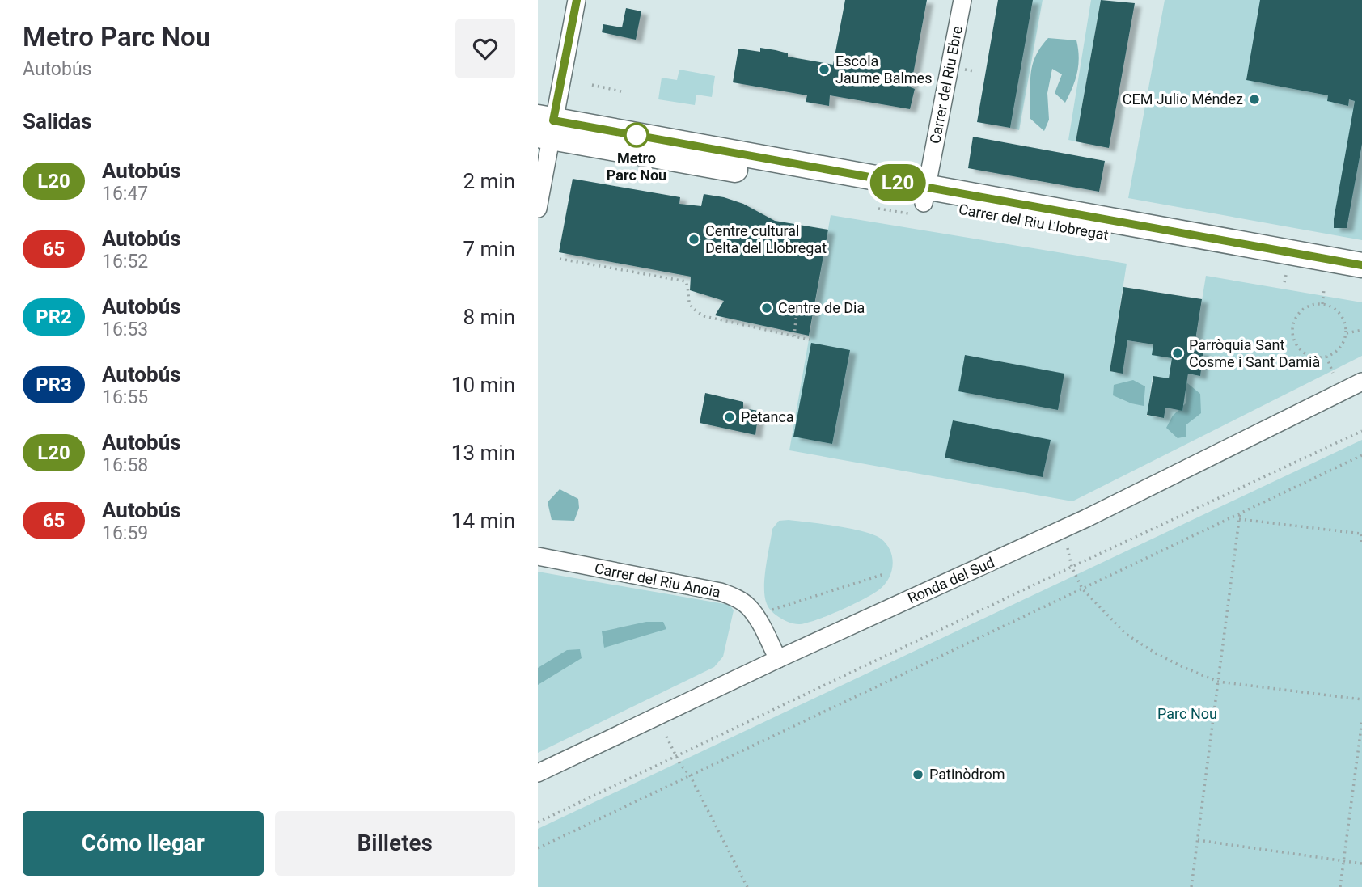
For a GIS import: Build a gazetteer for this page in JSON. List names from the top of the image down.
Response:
{
  "streets": {
    "street": [
      "Carrer del Riu Ebre",
      "Carrer del Riu Llobregat",
      "Carrer del Riu Anoia",
      "Ronda del Sud"
    ]
  },
  "crossings": [
    ["Carrer del Riu Ebre", "Carrer del Riu Llobregat"],
    ["Carrer del Riu Anoia", "Ronda del Sud"]
  ],
  "parks": ["Parc Nou"],
  "places": [
    "Escola Jaume Balmes",
    "CEM Julio Méndez",
    "Metro Parc Nou",
    "Centre cultural Delta del Llobregat",
    "Centre de Dia",
    "Parròquia Sant Cosme i Sant Damià",
    "Petanca",
    "Patinòdrom"
  ],
  "lines": ["bus line L20"],
  "page": {
    "heading": [
      ["Metro Parc Nou", "Autobús"],
      "Salidas"
    ],
    "on_map": "L20",
    "list": [
      {
        "mark": "L20",
        "name": "Autobús",
        "note": "16:47",
        "value": "2 min"
      },
      {
        "mark": "65",
        "name": "Autobús",
        "note": "16:52",
        "value": "7 min"
      },
      {
        "mark": "PR2",
        "name": "Autobús",
        "note": "16:53",
        "value": "8 min"
      },
      {
        "mark": "PR3",
        "name": "Autobús",
        "note": "16:55",
        "value": "10 min"
      },
      {
        "mark": "L20",
        "name": "Autobús",
        "note": "16:58",
        "value": "13 min"
      },
      {
        "mark": "65",
        "name": "Autobús",
        "note": "16:59",
        "value": "14 min"
      }
    ],
    "buttons": ["Cómo llegar", "Billetes"]
  }
}
